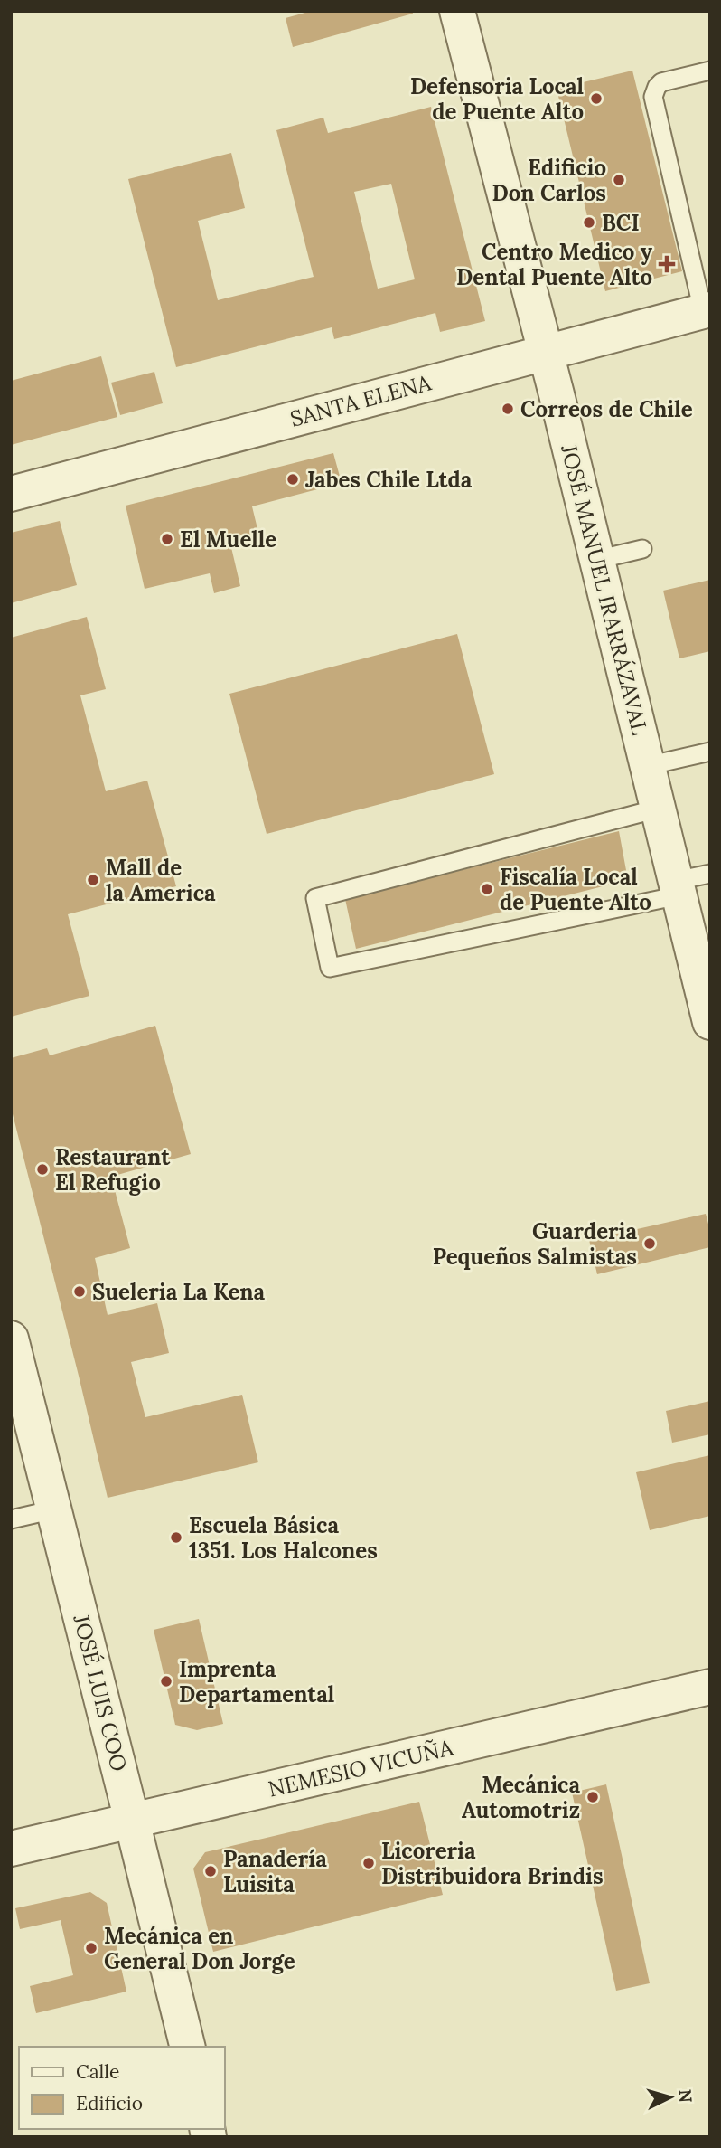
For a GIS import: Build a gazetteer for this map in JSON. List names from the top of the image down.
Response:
{
  "streets": {
    "street": [
      "SANTA ELENA",
      "JOSÉ MANUEL IRARRÁZAVAL",
      "JOSÉ LUIS COO",
      "NEMESIO VICUÑA"
    ]
  },
  "crossings": [
    ["SANTA ELENA", "JOSÉ MANUEL IRARRÁZAVAL"],
    ["JOSÉ LUIS COO", "NEMESIO VICUÑA"]
  ],
  "places": {
    "other": [
      "Defensoria Local de Puente Alto",
      "Edificio Don Carlos",
      "BCI",
      "Correos de Chile",
      "Jabes Chile Ltda",
      "El Muelle",
      "Mall de la America",
      "Fiscalía Local de Puente Alto",
      "Restaurant El Refugio",
      "Guarderia Pequeños Salmistas",
      "Sueleria La Kena",
      "Escuela Básica 1351. Los Halcones",
      "Imprenta Departamental",
      "Mecánica Automotriz",
      "Licoreria Distribuidora Brindis",
      "Panadería Luisita",
      "Mecánica en General Don Jorge"
    ],
    "health": ["Centro Medico y Dental Puente Alto"]
  },
  "legend": ["Calle", "Edificio"],
  "north": "right"
}
